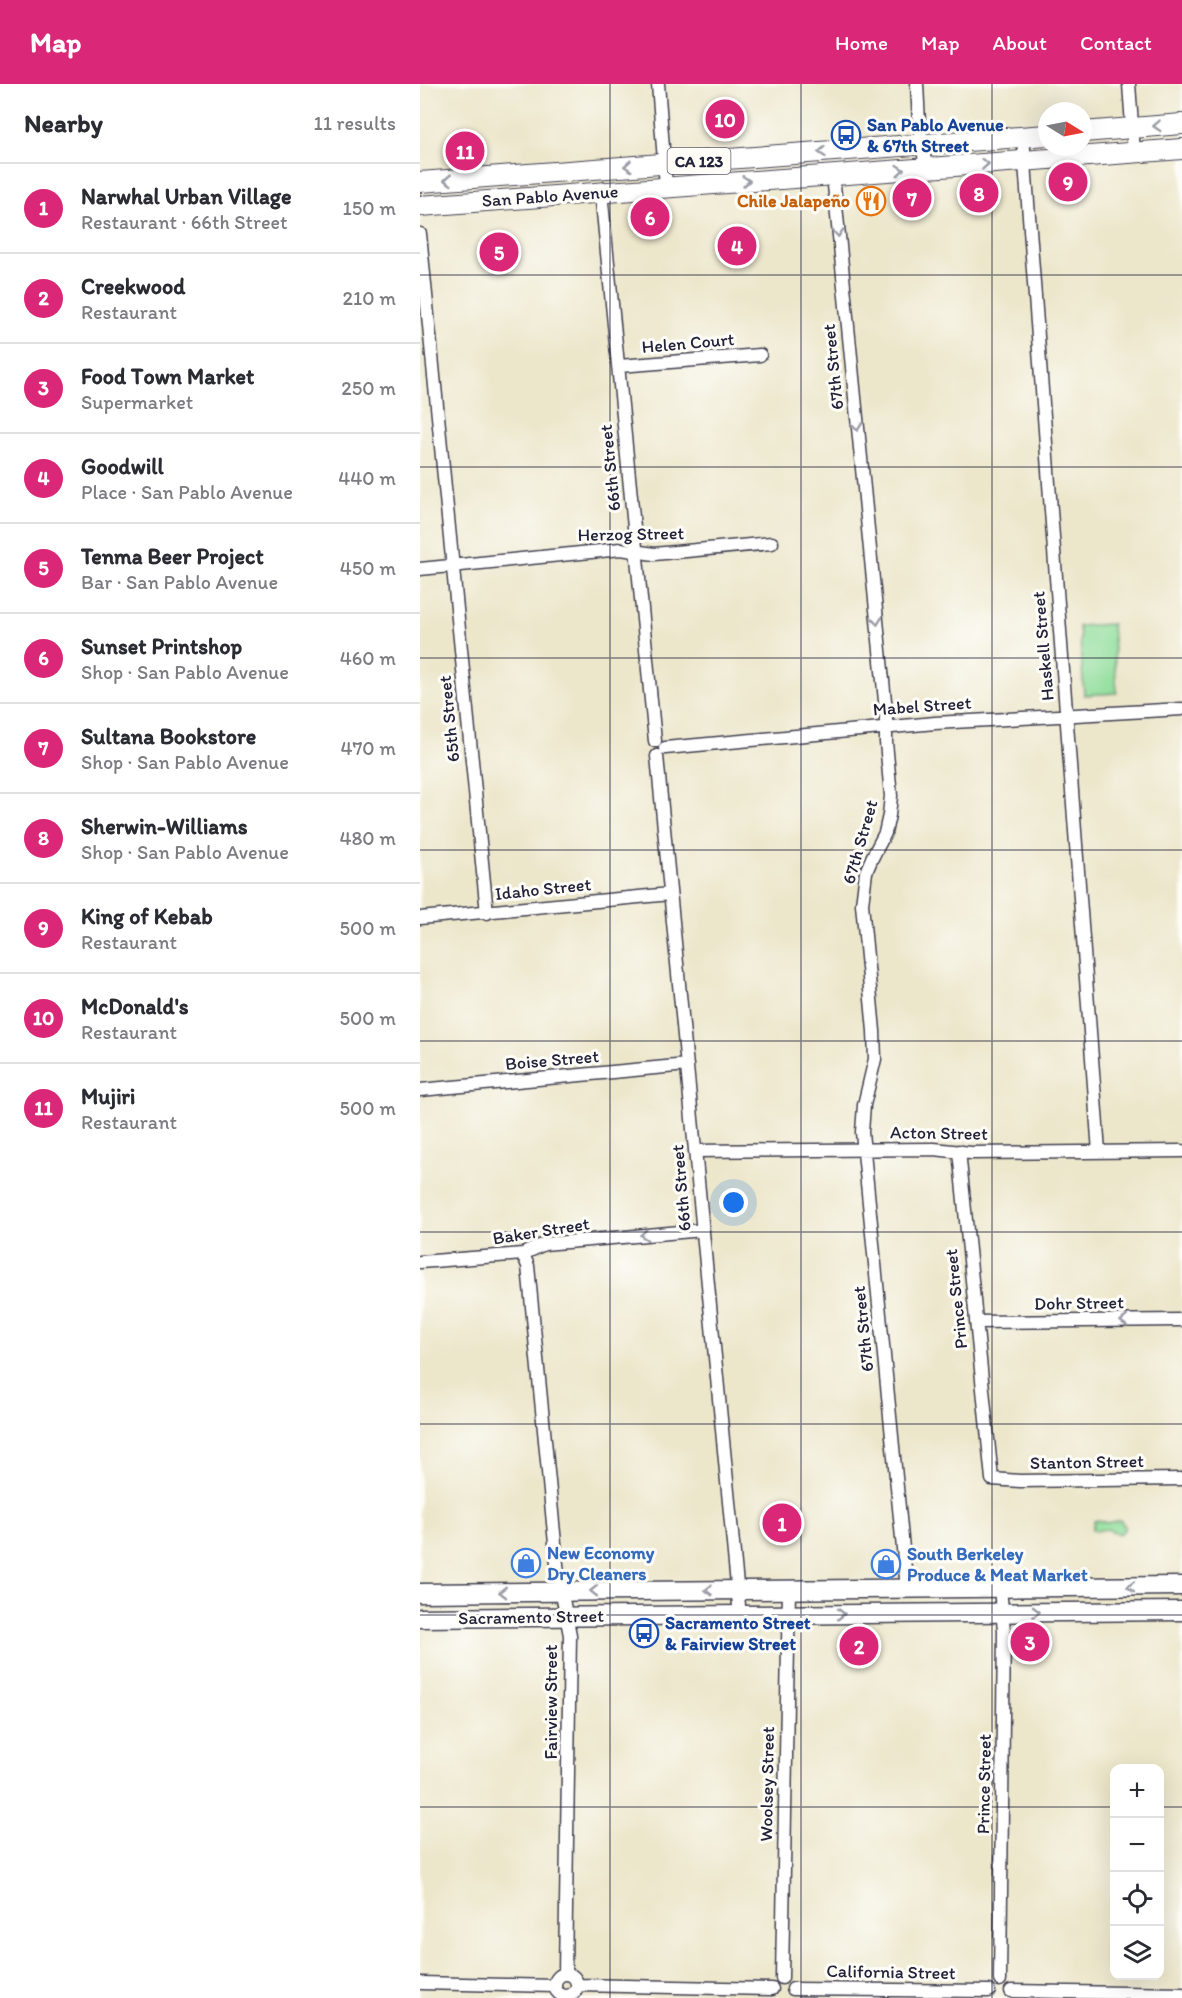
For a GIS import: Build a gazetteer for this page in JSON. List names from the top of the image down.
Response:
{
  "streets": {
    "main road": ["CA 123", "San Pablo Avenue"],
    "street": [
      "Helen Court",
      "67th Street",
      "66th Street",
      "Herzog Street",
      "Haskell Street",
      "Mabel Street",
      "65th Street",
      "Idaho Street",
      "Boise Street",
      "Acton Street",
      "Baker Street",
      "Prince Street",
      "Dohr Street",
      "Stanton Street",
      "Sacramento Street",
      "Fairview Street",
      "Woolsey Street",
      "California Street"
    ]
  },
  "crossings": [
    ["San Pablo Avenue", "67th Street"],
    ["San Pablo Avenue", "66th Street"],
    ["San Pablo Avenue", "Haskell Street"],
    ["Helen Court", "66th Street"],
    ["67th Street", "Mabel Street"],
    ["67th Street", "Acton Street"],
    ["67th Street", "Sacramento Street"],
    ["66th Street", "Herzog Street"],
    ["66th Street", "Mabel Street"],
    ["66th Street", "Idaho Street"],
    ["66th Street", "Boise Street"],
    ["66th Street", "Acton Street"],
    ["66th Street", "Baker Street"],
    ["66th Street", "Sacramento Street"],
    ["Herzog Street", "65th Street"],
    ["Haskell Street", "Mabel Street"],
    ["Haskell Street", "Acton Street"],
    ["65th Street", "Idaho Street"],
    ["Acton Street", "Prince Street"],
    ["Baker Street", "Fairview Street"],
    ["Prince Street", "Dohr Street"],
    ["Prince Street", "Stanton Street"],
    ["Prince Street", "Sacramento Street"],
    ["Sacramento Street", "Fairview Street"],
    ["Sacramento Street", "Woolsey Street"]
  ],
  "one_way": ["67th Street", "Baker Street", "Dohr Street"],
  "places": {
    "bus stop": ["San Pablo Avenue & 67th Street", "Sacramento Street & Fairview Street"],
    "restaurant": ["Chile Jalapeño"],
    "shop": ["New Economy Dry Cleaners", "South Berkeley Produce & Meat Market"]
  },
  "north": "right",
  "page": {
    "header": "Map",
    "nav": [
      "Home",
      "Map",
      "About",
      "Contact"
    ],
    "heading": ["Nearby", "11 results"],
    "pins": [
      "10",
      "11",
      "9",
      "8",
      "7",
      "6",
      "4",
      "5",
      "1",
      "3",
      "2"
    ],
    "list": [
      {
        "mark": "1",
        "name": "Narwhal Urban Village",
        "note": "Restaurant · 66th Street",
        "value": "150 m"
      },
      {
        "mark": "2",
        "name": "Creekwood",
        "note": "Restaurant",
        "value": "210 m"
      },
      {
        "mark": "3",
        "name": "Food Town Market",
        "note": "Supermarket",
        "value": "250 m"
      },
      {
        "mark": "4",
        "name": "Goodwill",
        "note": "Place · San Pablo Avenue",
        "value": "440 m"
      },
      {
        "mark": "5",
        "name": "Tenma Beer Project",
        "note": "Bar · San Pablo Avenue",
        "value": "450 m"
      },
      {
        "mark": "6",
        "name": "Sunset Printshop",
        "note": "Shop · San Pablo Avenue",
        "value": "460 m"
      },
      {
        "mark": "7",
        "name": "Sultana Bookstore",
        "note": "Shop · San Pablo Avenue",
        "value": "470 m"
      },
      {
        "mark": "8",
        "name": "Sherwin-Williams",
        "note": "Shop · San Pablo Avenue",
        "value": "480 m"
      },
      {
        "mark": "9",
        "name": "King of Kebab",
        "note": "Restaurant",
        "value": "500 m"
      },
      {
        "mark": "10",
        "name": "McDonald's",
        "note": "Restaurant",
        "value": "500 m"
      },
      {
        "mark": "11",
        "name": "Mujiri",
        "note": "Restaurant",
        "value": "500 m"
      }
    ],
    "map_buttons": ["+", "−"]
  }
}
